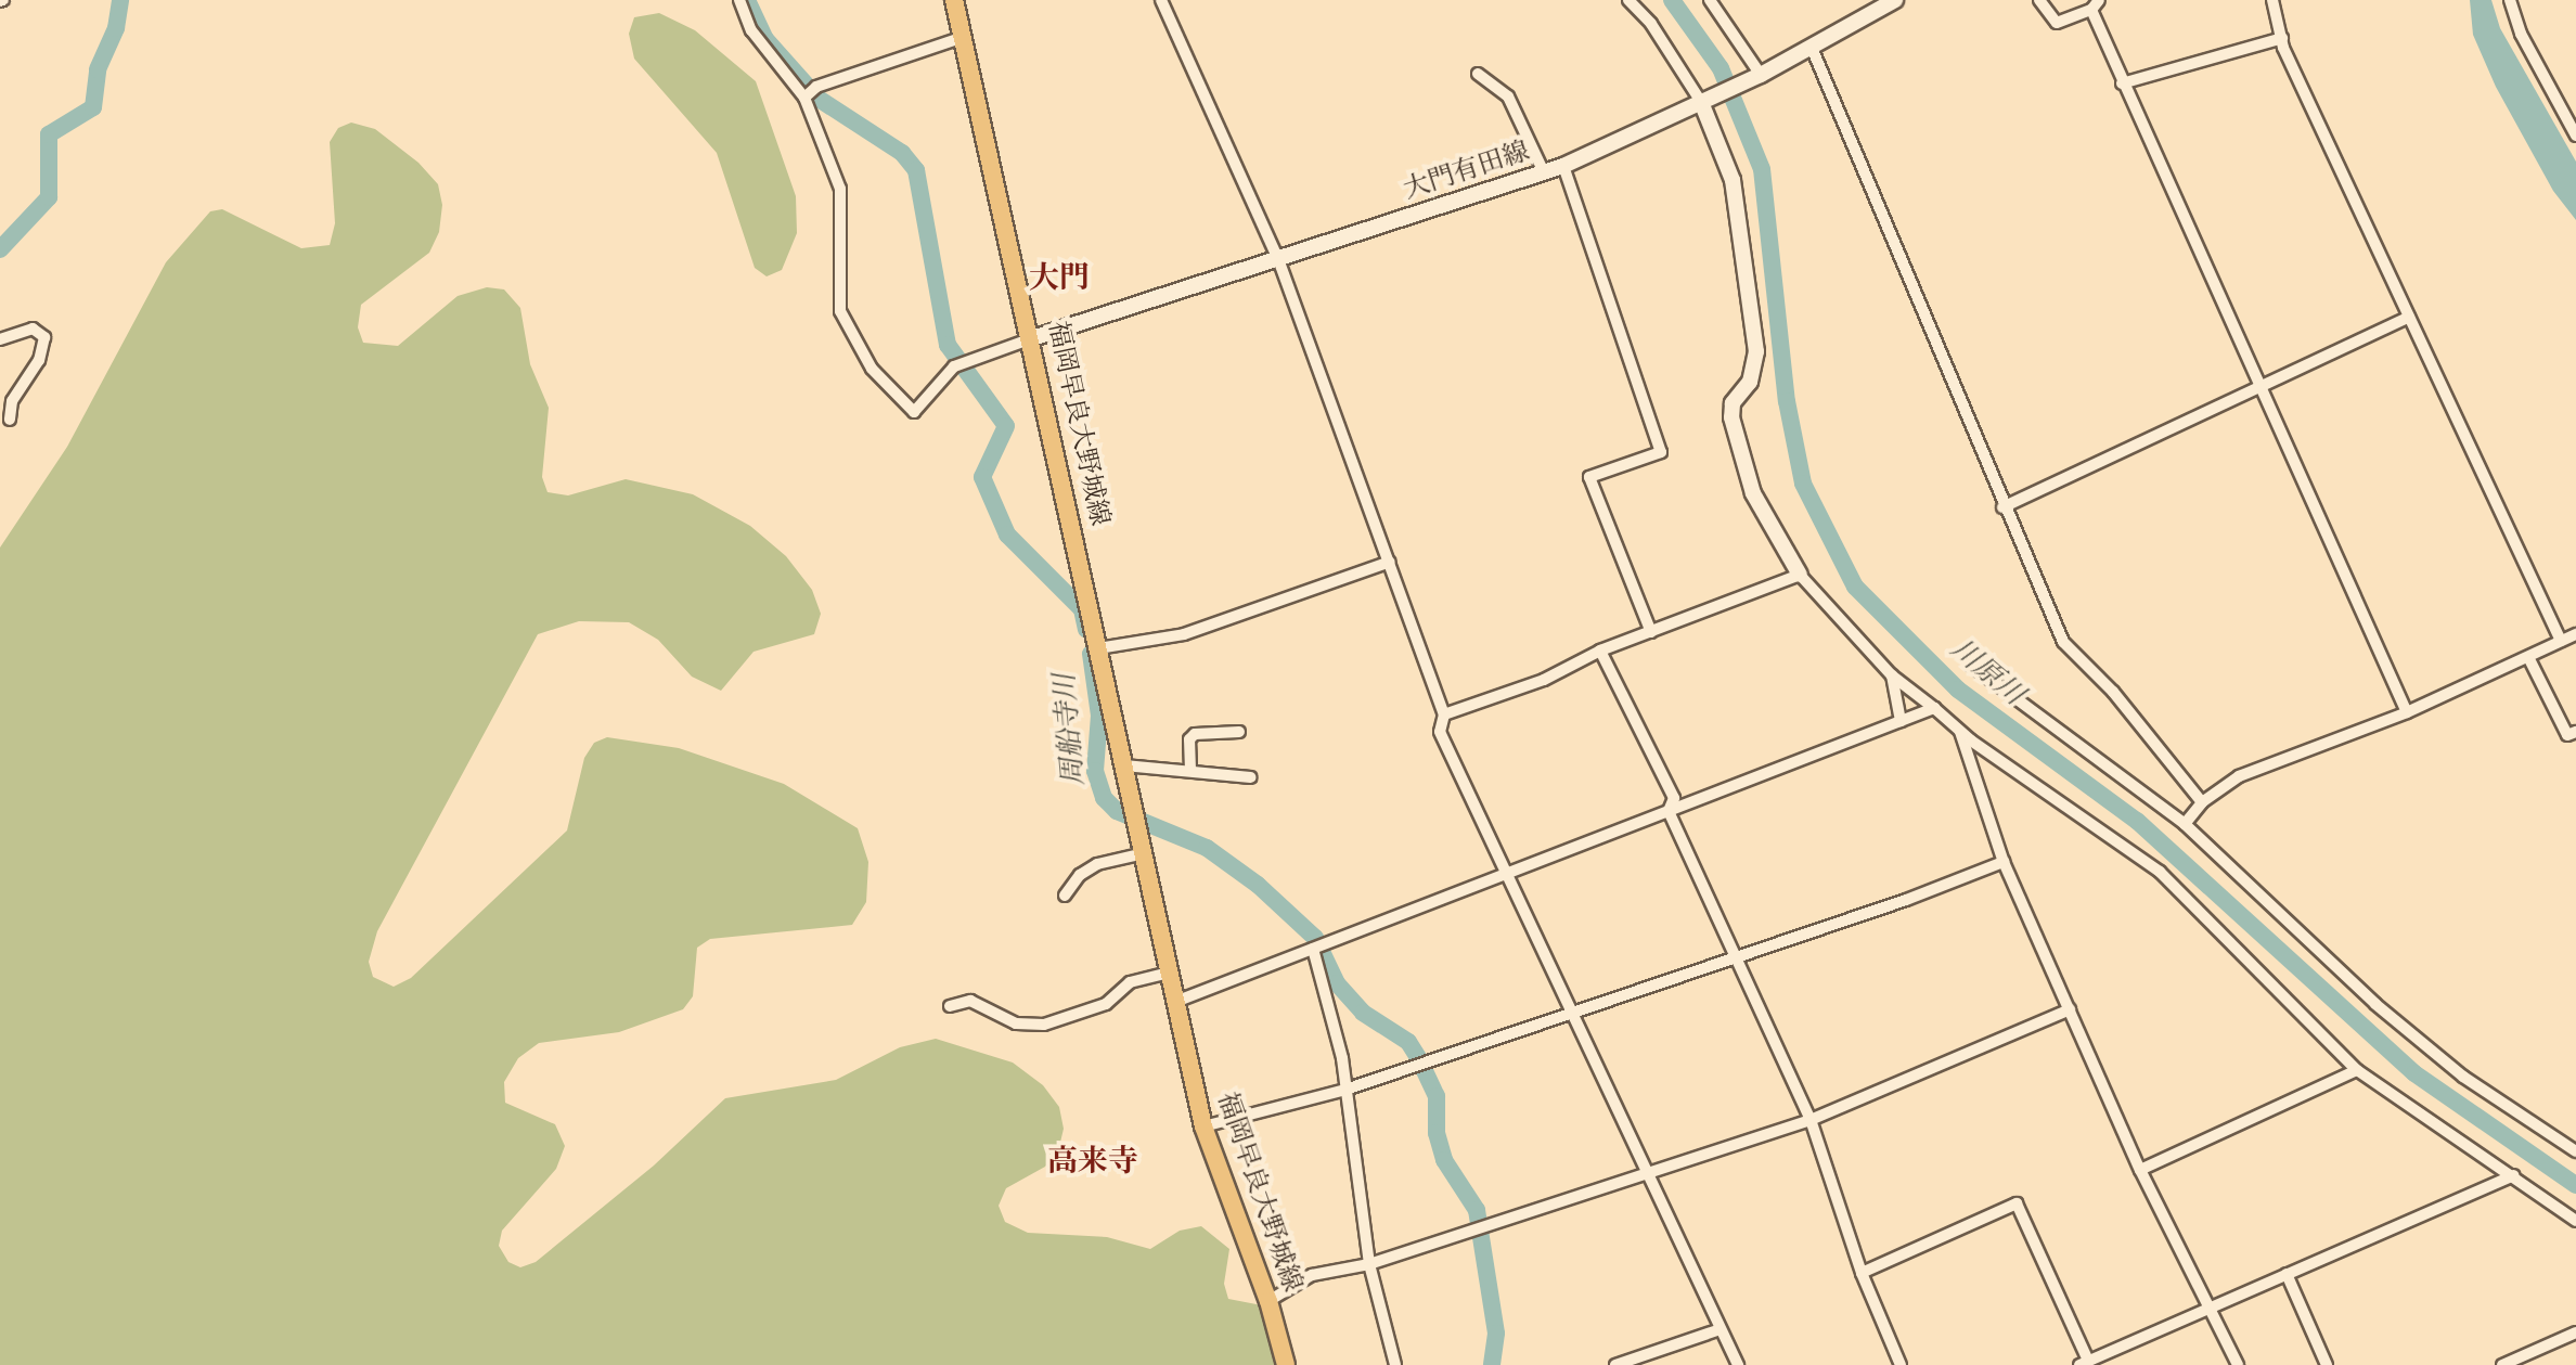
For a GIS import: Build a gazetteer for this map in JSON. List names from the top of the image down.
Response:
{
  "streets": {
    "main road": ["大門有田線", "福岡早良大野城線"]
  },
  "crossings": [
    ["大門有田線", "福岡早良大野城線"]
  ],
  "districts": ["大門", "高来寺"],
  "water": ["川原川", "周船寺川"]
}
